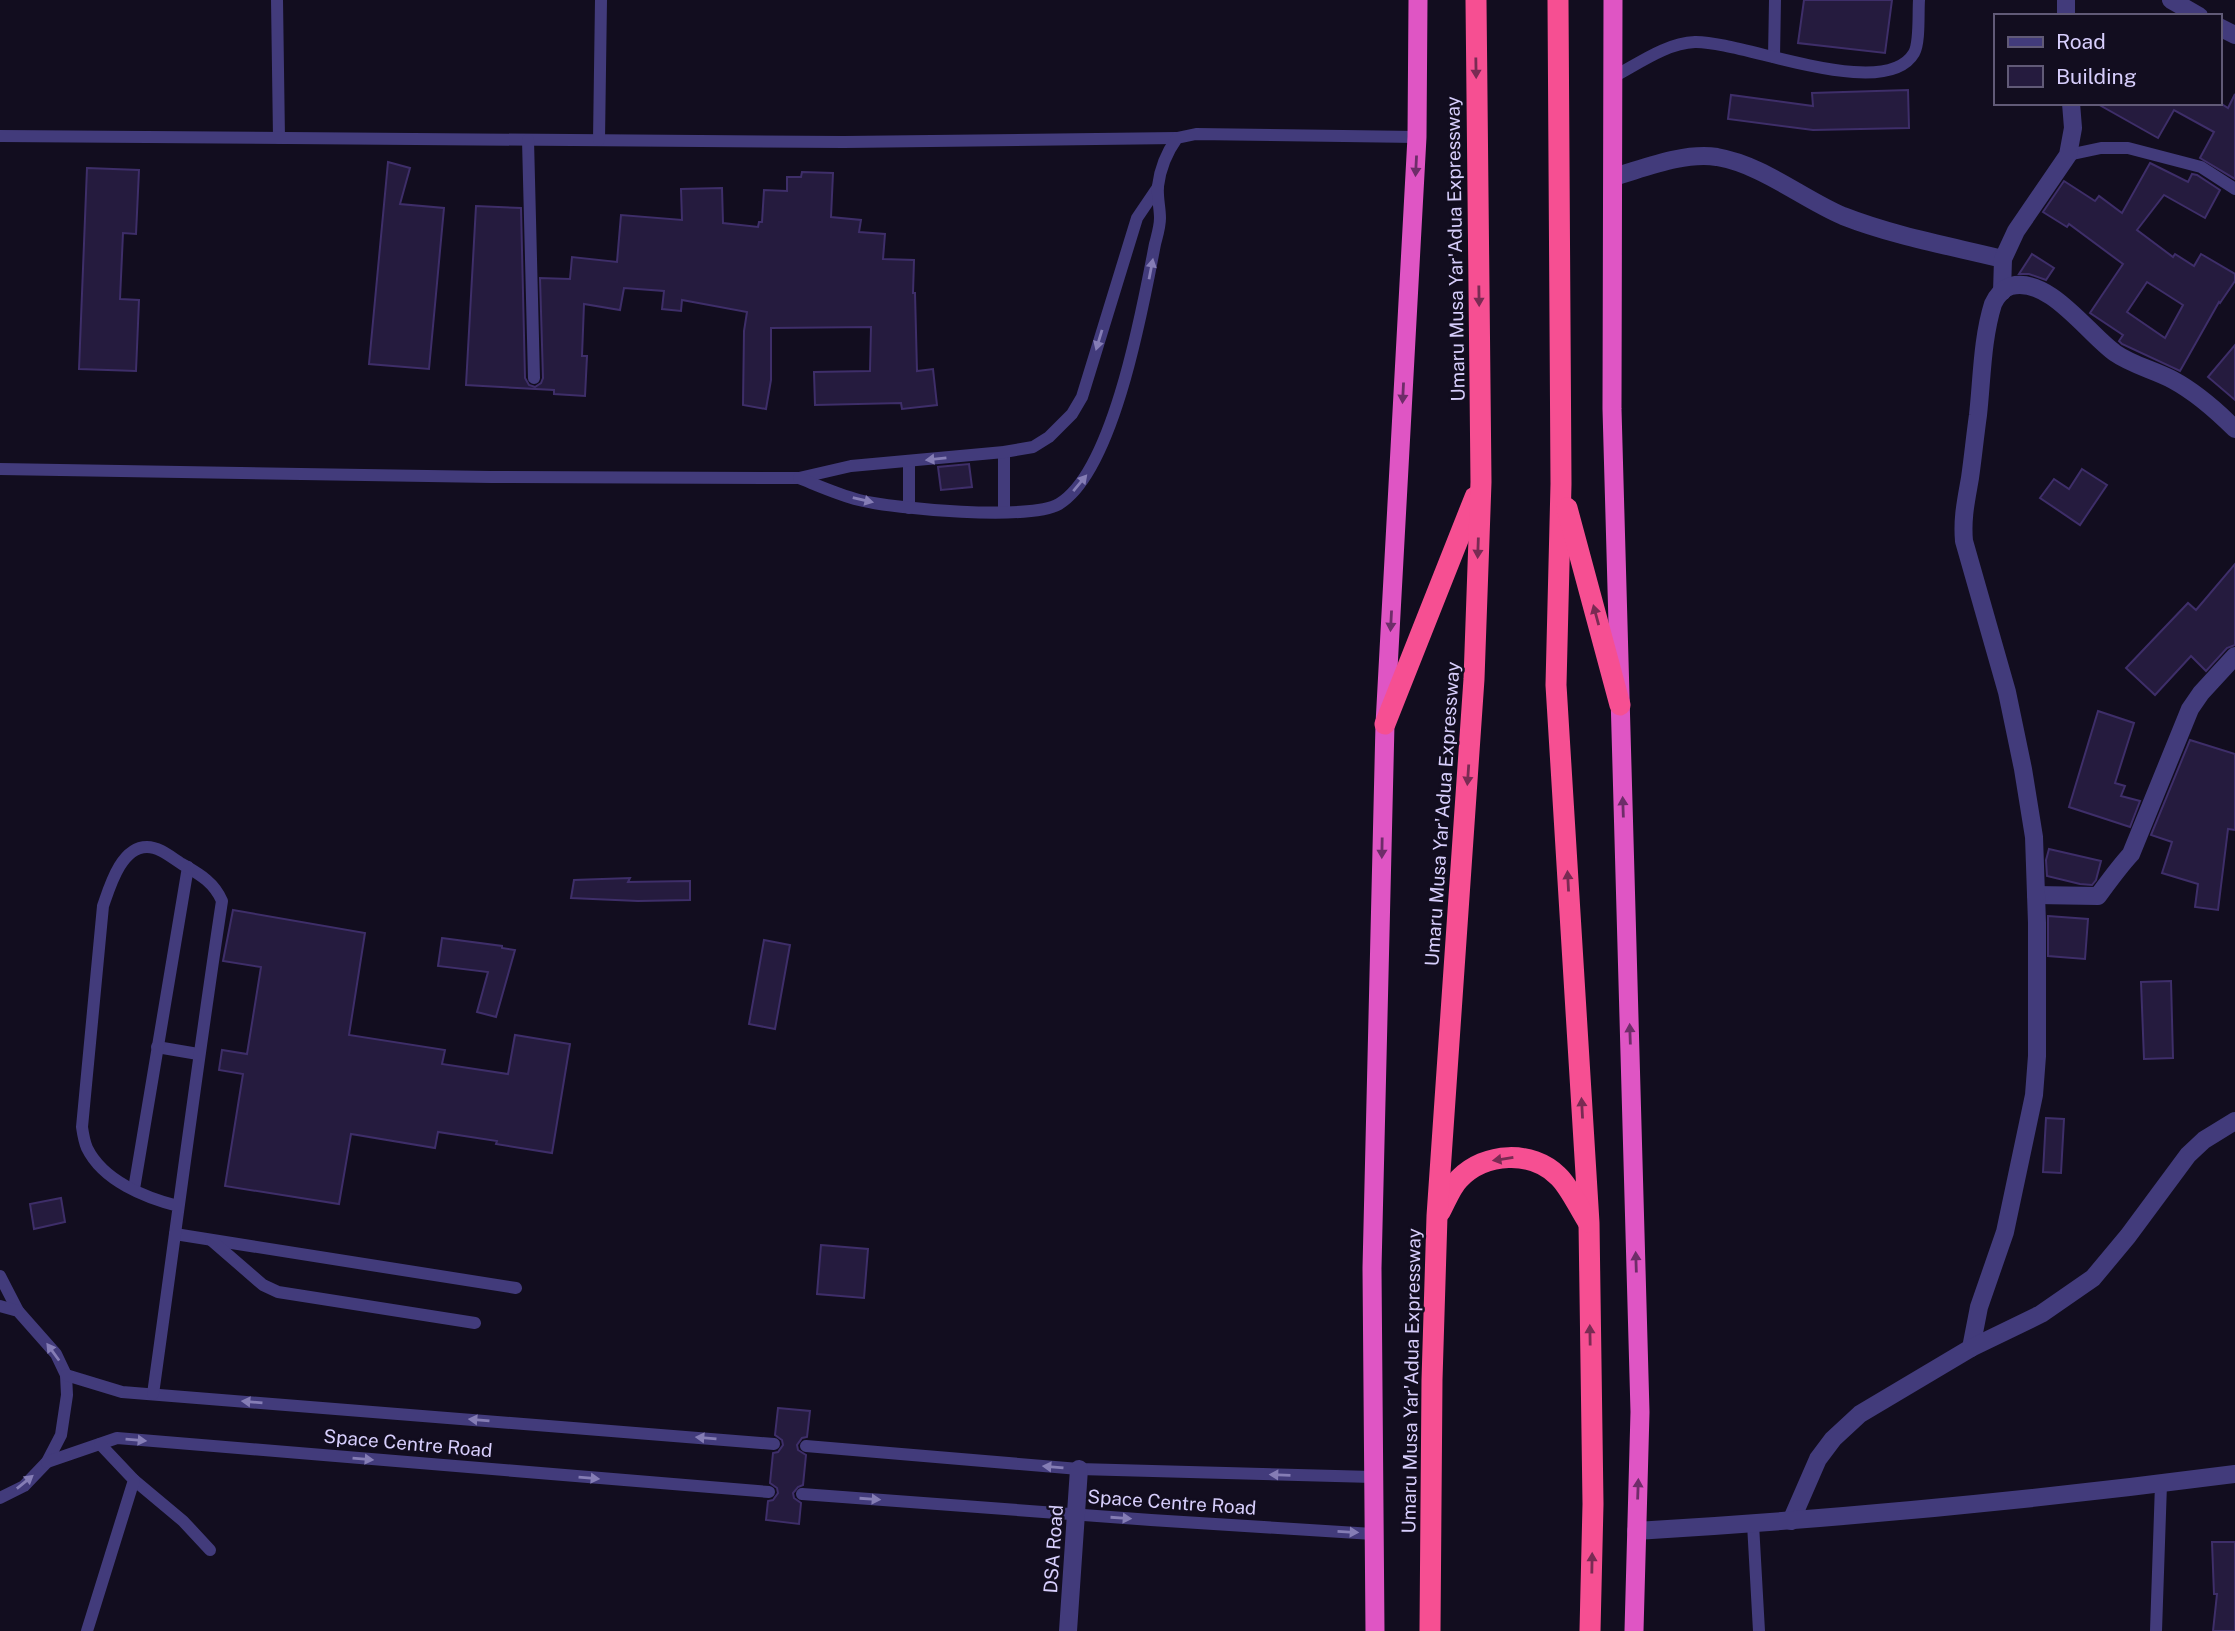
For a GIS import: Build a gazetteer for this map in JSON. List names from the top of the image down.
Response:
{
  "streets": {
    "highway": ["Umaru Musa Yar'Adua Expressway"],
    "street": ["DSA Road"],
    "lane": ["Space Centre Road"]
  },
  "crossings": [
    ["Umaru Musa Yar'Adua Expressway", "Space Centre Road"],
    ["Space Centre Road", "DSA Road"]
  ],
  "legend": ["Road", "Building"]
}
